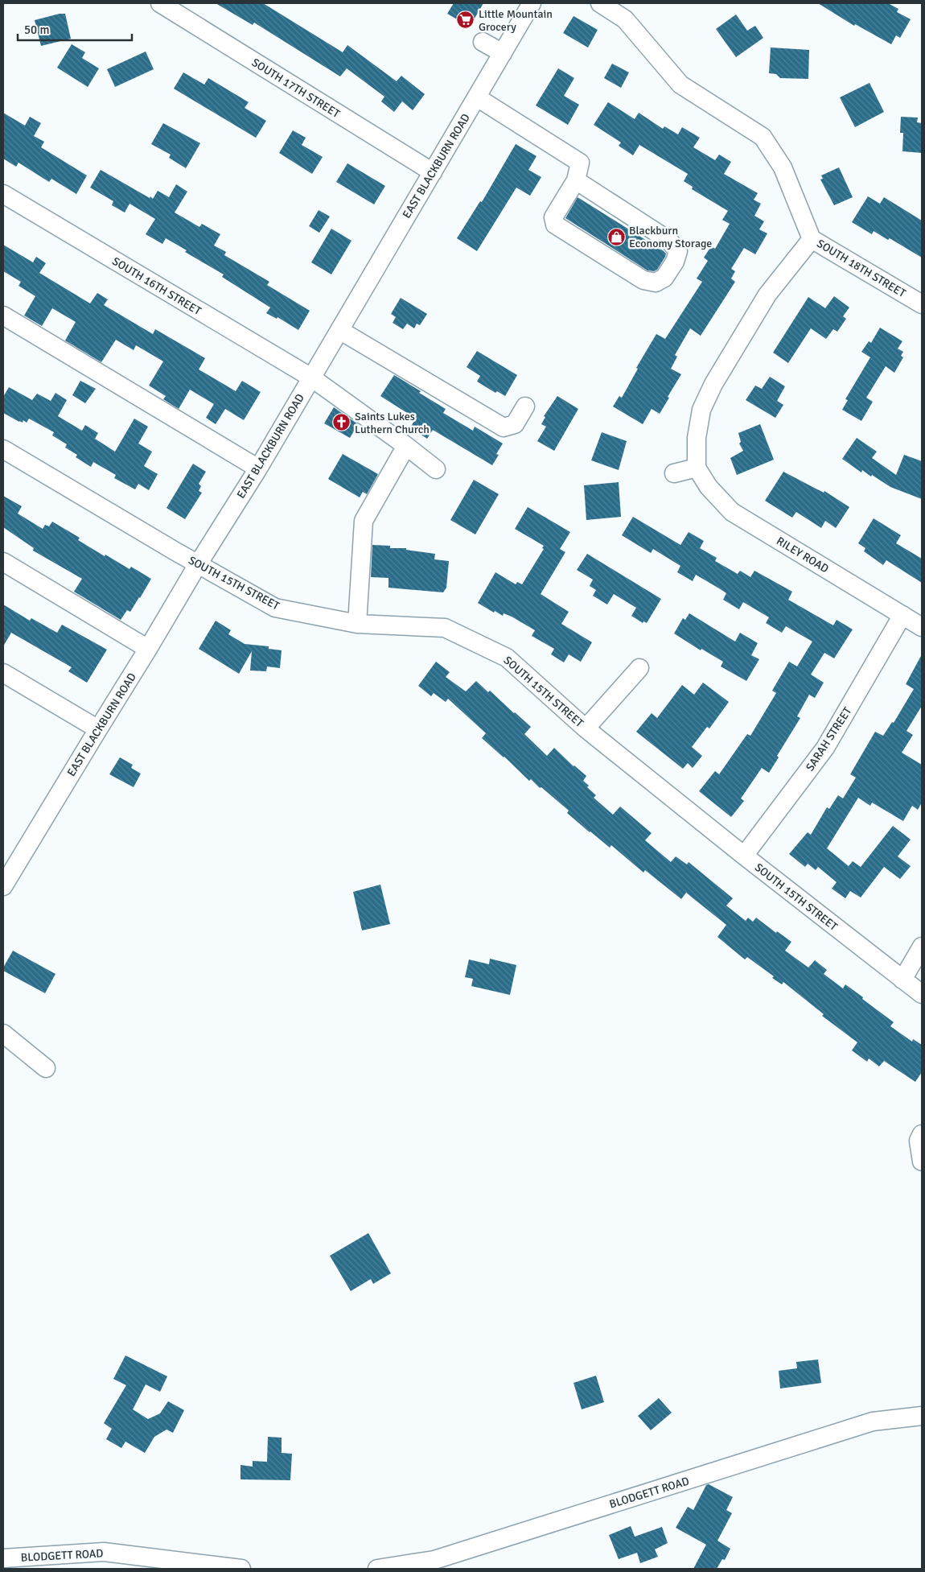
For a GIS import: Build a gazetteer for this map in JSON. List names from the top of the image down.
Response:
{
  "streets": {
    "street": [
      "SOUTH 17TH STREET",
      "EAST BLACKBURN ROAD",
      "SOUTH 18TH STREET",
      "SOUTH 16TH STREET",
      "RILEY ROAD",
      "SOUTH 15TH STREET",
      "SARAH STREET",
      "BLODGETT ROAD"
    ]
  },
  "crossings": [
    ["SOUTH 17TH STREET", "EAST BLACKBURN ROAD"],
    ["EAST BLACKBURN ROAD", "SOUTH 16TH STREET"],
    ["EAST BLACKBURN ROAD", "SOUTH 15TH STREET"],
    ["RILEY ROAD", "SARAH STREET"],
    ["SOUTH 15TH STREET", "SARAH STREET"]
  ],
  "places": {
    "supermarket": ["Little Mountain Grocery"],
    "shop": ["Blackburn Economy Storage"],
    "church": ["Saints Lukes Luthern Church"]
  },
  "scale_bar": "50 m"
}
